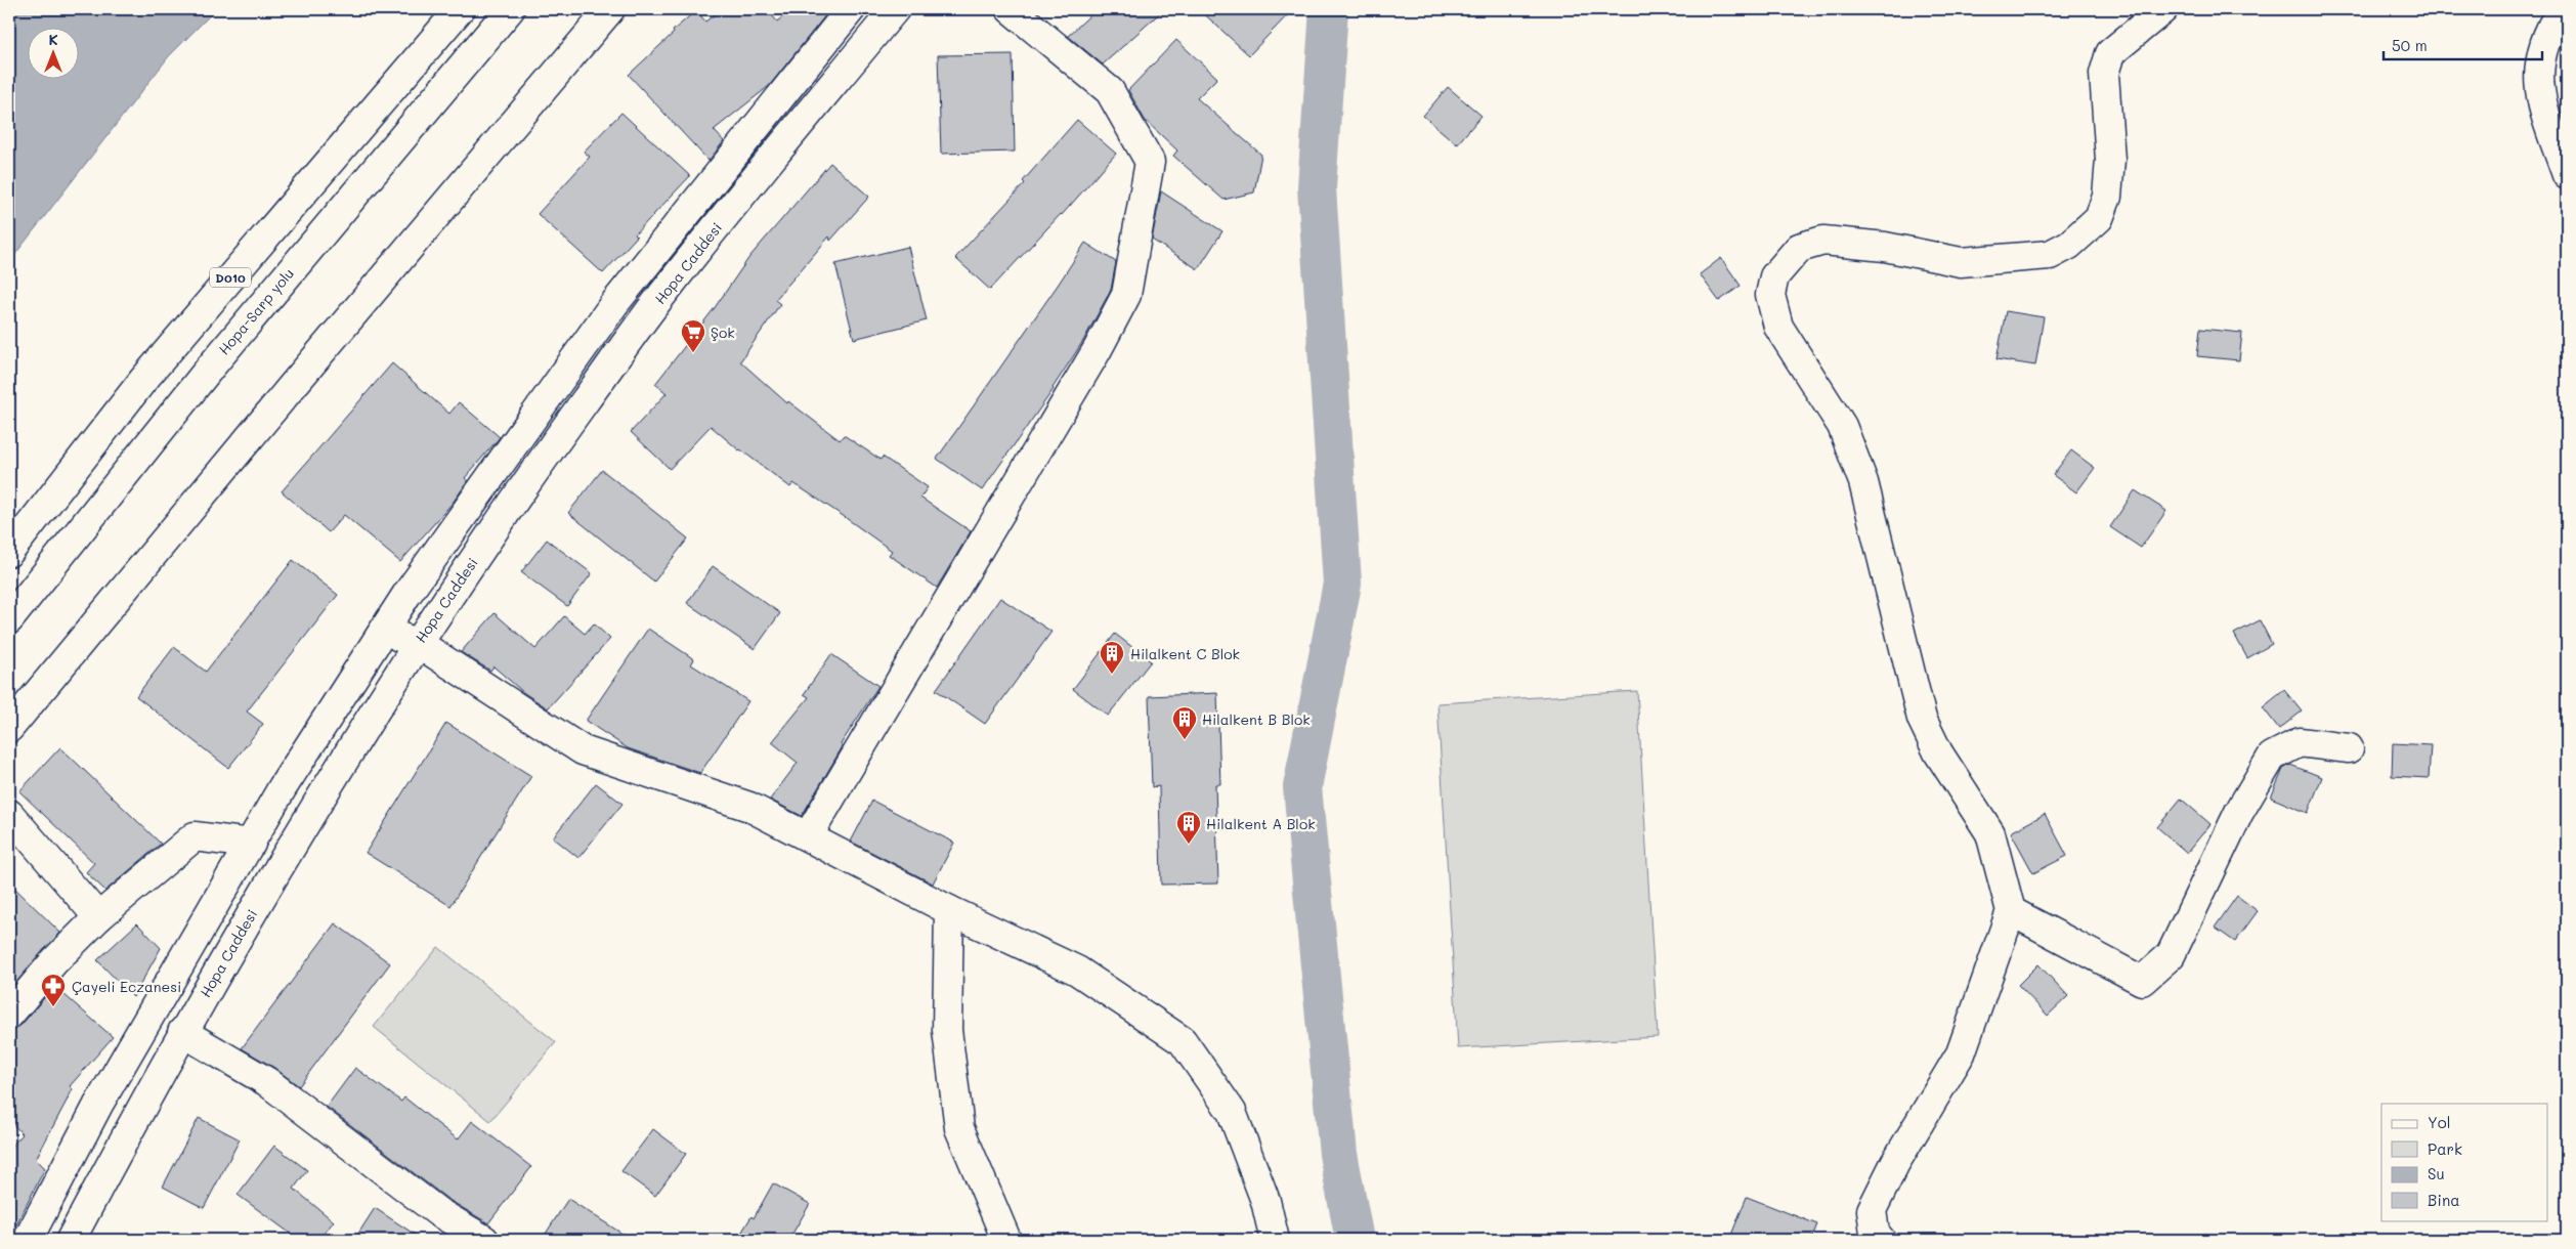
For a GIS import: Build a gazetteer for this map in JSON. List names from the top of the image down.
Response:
{
  "streets": {
    "main road": ["Hopa Caddesi", "D010", "Hopa-Sarp yolu"]
  },
  "places": {
    "supermarket": ["Şok"],
    "building": ["Hilalkent C Blok", "Hilalkent B Blok", "Hilalkent A Blok"],
    "pharmacy": ["Çayeli Eczanesi"]
  },
  "legend": [
    "Yol",
    "Park",
    "Su",
    "Bina"
  ],
  "scale_bar": "50 m",
  "north": "top"
}
